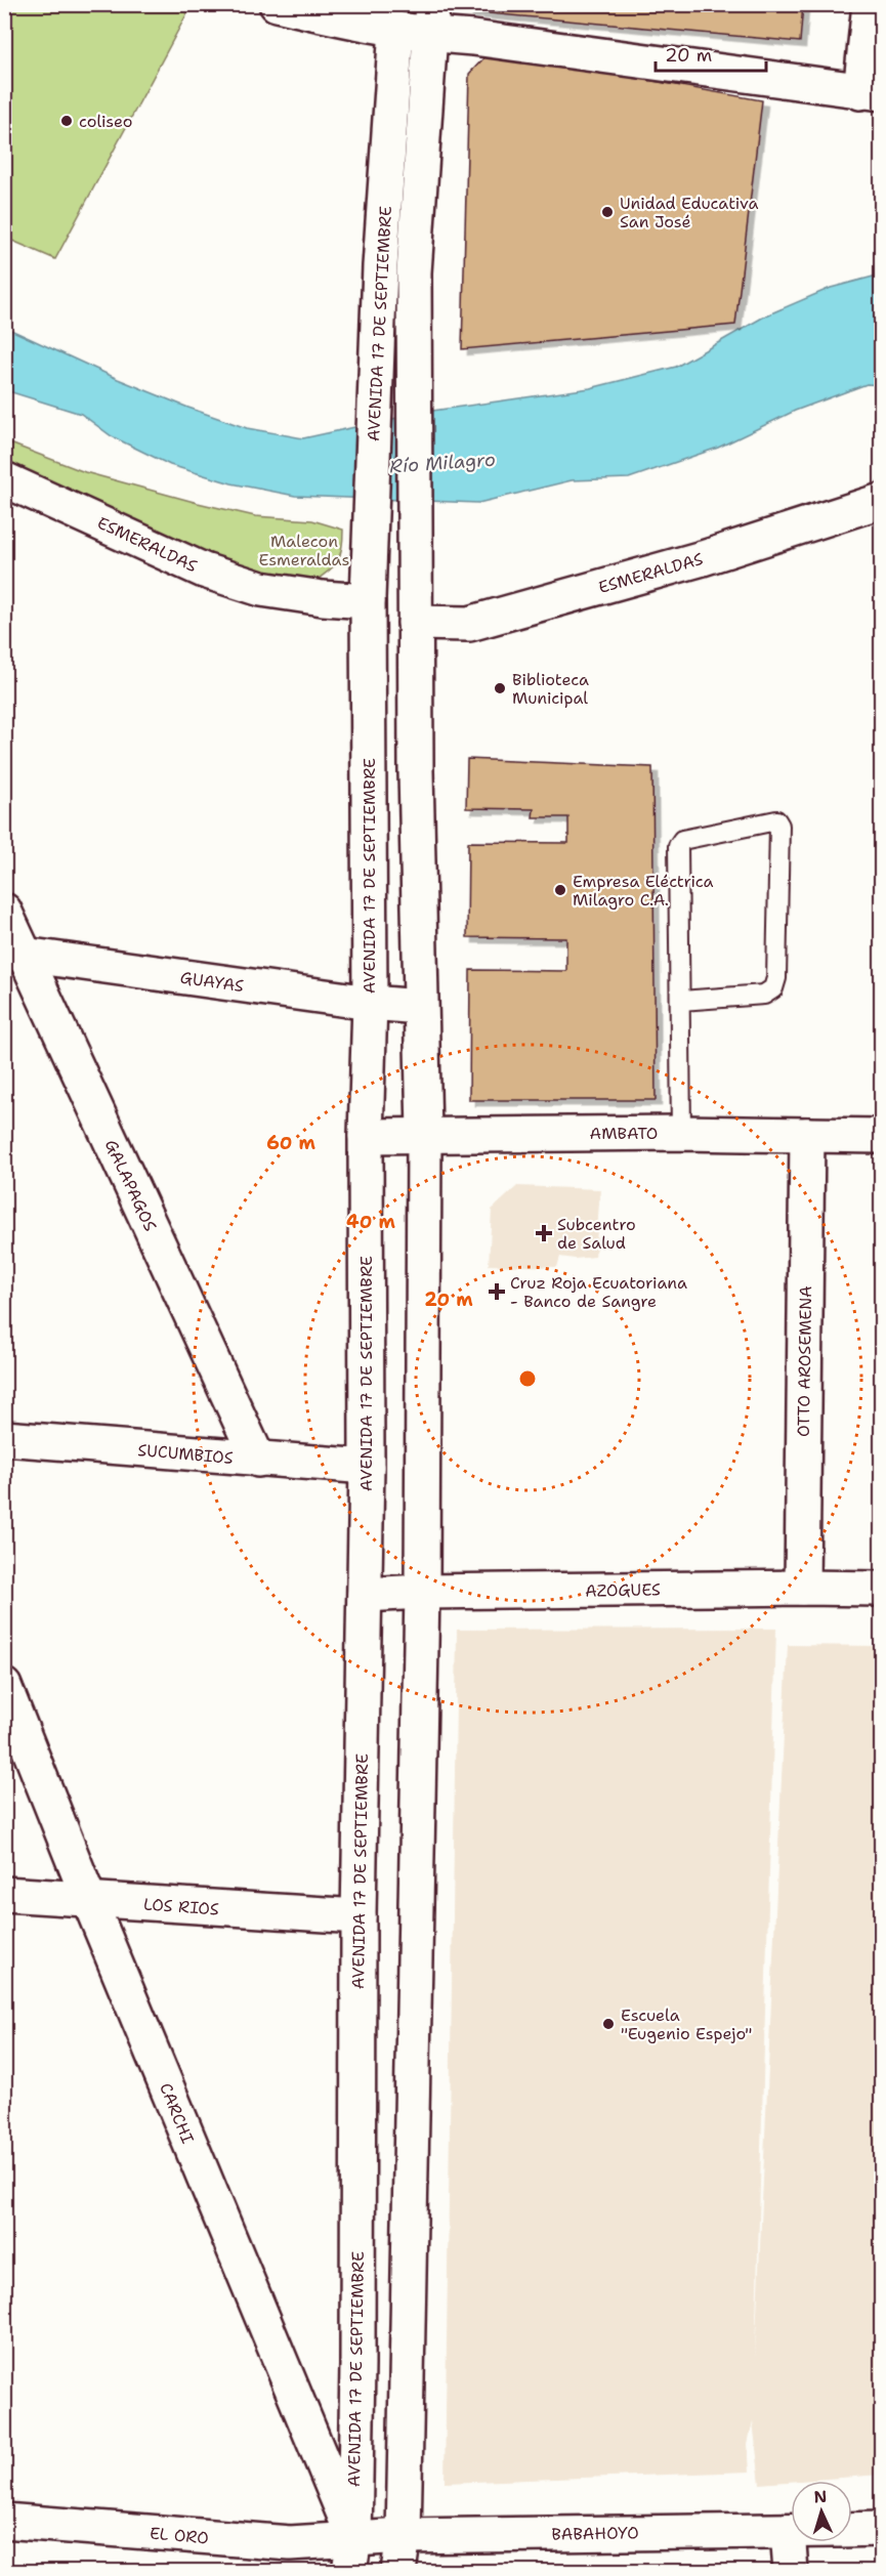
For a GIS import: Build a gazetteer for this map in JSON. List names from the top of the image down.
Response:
{
  "streets": {
    "street": [
      "AVENIDA 17 DE SEPTIEMBRE",
      "ESMERALDAS",
      "GUAYAS",
      "AMBATO",
      "GALAPAGOS",
      "OTTO AROSEMENA",
      "SUCUMBIOS",
      "AZOGUES",
      "LOS RIOS",
      "CARCHI",
      "BABAHOYO",
      "EL ORO"
    ]
  },
  "crossings": [
    ["AVENIDA 17 DE SEPTIEMBRE", "ESMERALDAS"],
    ["AVENIDA 17 DE SEPTIEMBRE", "GUAYAS"],
    ["AVENIDA 17 DE SEPTIEMBRE", "AMBATO"],
    ["AVENIDA 17 DE SEPTIEMBRE", "SUCUMBIOS"],
    ["AVENIDA 17 DE SEPTIEMBRE", "AZOGUES"],
    ["AVENIDA 17 DE SEPTIEMBRE", "LOS RIOS"],
    ["AVENIDA 17 DE SEPTIEMBRE", "CARCHI"],
    ["AVENIDA 17 DE SEPTIEMBRE", "BABAHOYO"],
    ["AVENIDA 17 DE SEPTIEMBRE", "EL ORO"],
    ["GUAYAS", "GALAPAGOS"],
    ["AMBATO", "OTTO AROSEMENA"],
    ["GALAPAGOS", "SUCUMBIOS"],
    ["OTTO AROSEMENA", "AZOGUES"],
    ["LOS RIOS", "CARCHI"],
    ["CARCHI", "BABAHOYO"],
    ["CARCHI", "EL ORO"],
    ["BABAHOYO", "EL ORO"]
  ],
  "water": ["Río Milagro"],
  "parks": ["Malecon Esmeraldas"],
  "places": {
    "other": [
      "coliseo",
      "Unidad Educativa San José",
      "Biblioteca Municipal",
      "Empresa Eléctrica Milagro C.A.",
      "Escuela \"Eugenio Espejo\""
    ],
    "health": ["Subcentro de Salud", "Cruz Roja Ecuatoriana - Banco de Sangre"]
  },
  "scale_bar": "20 m",
  "north": "top",
  "rings": ["60 m", "40 m", "20 m"]
}
